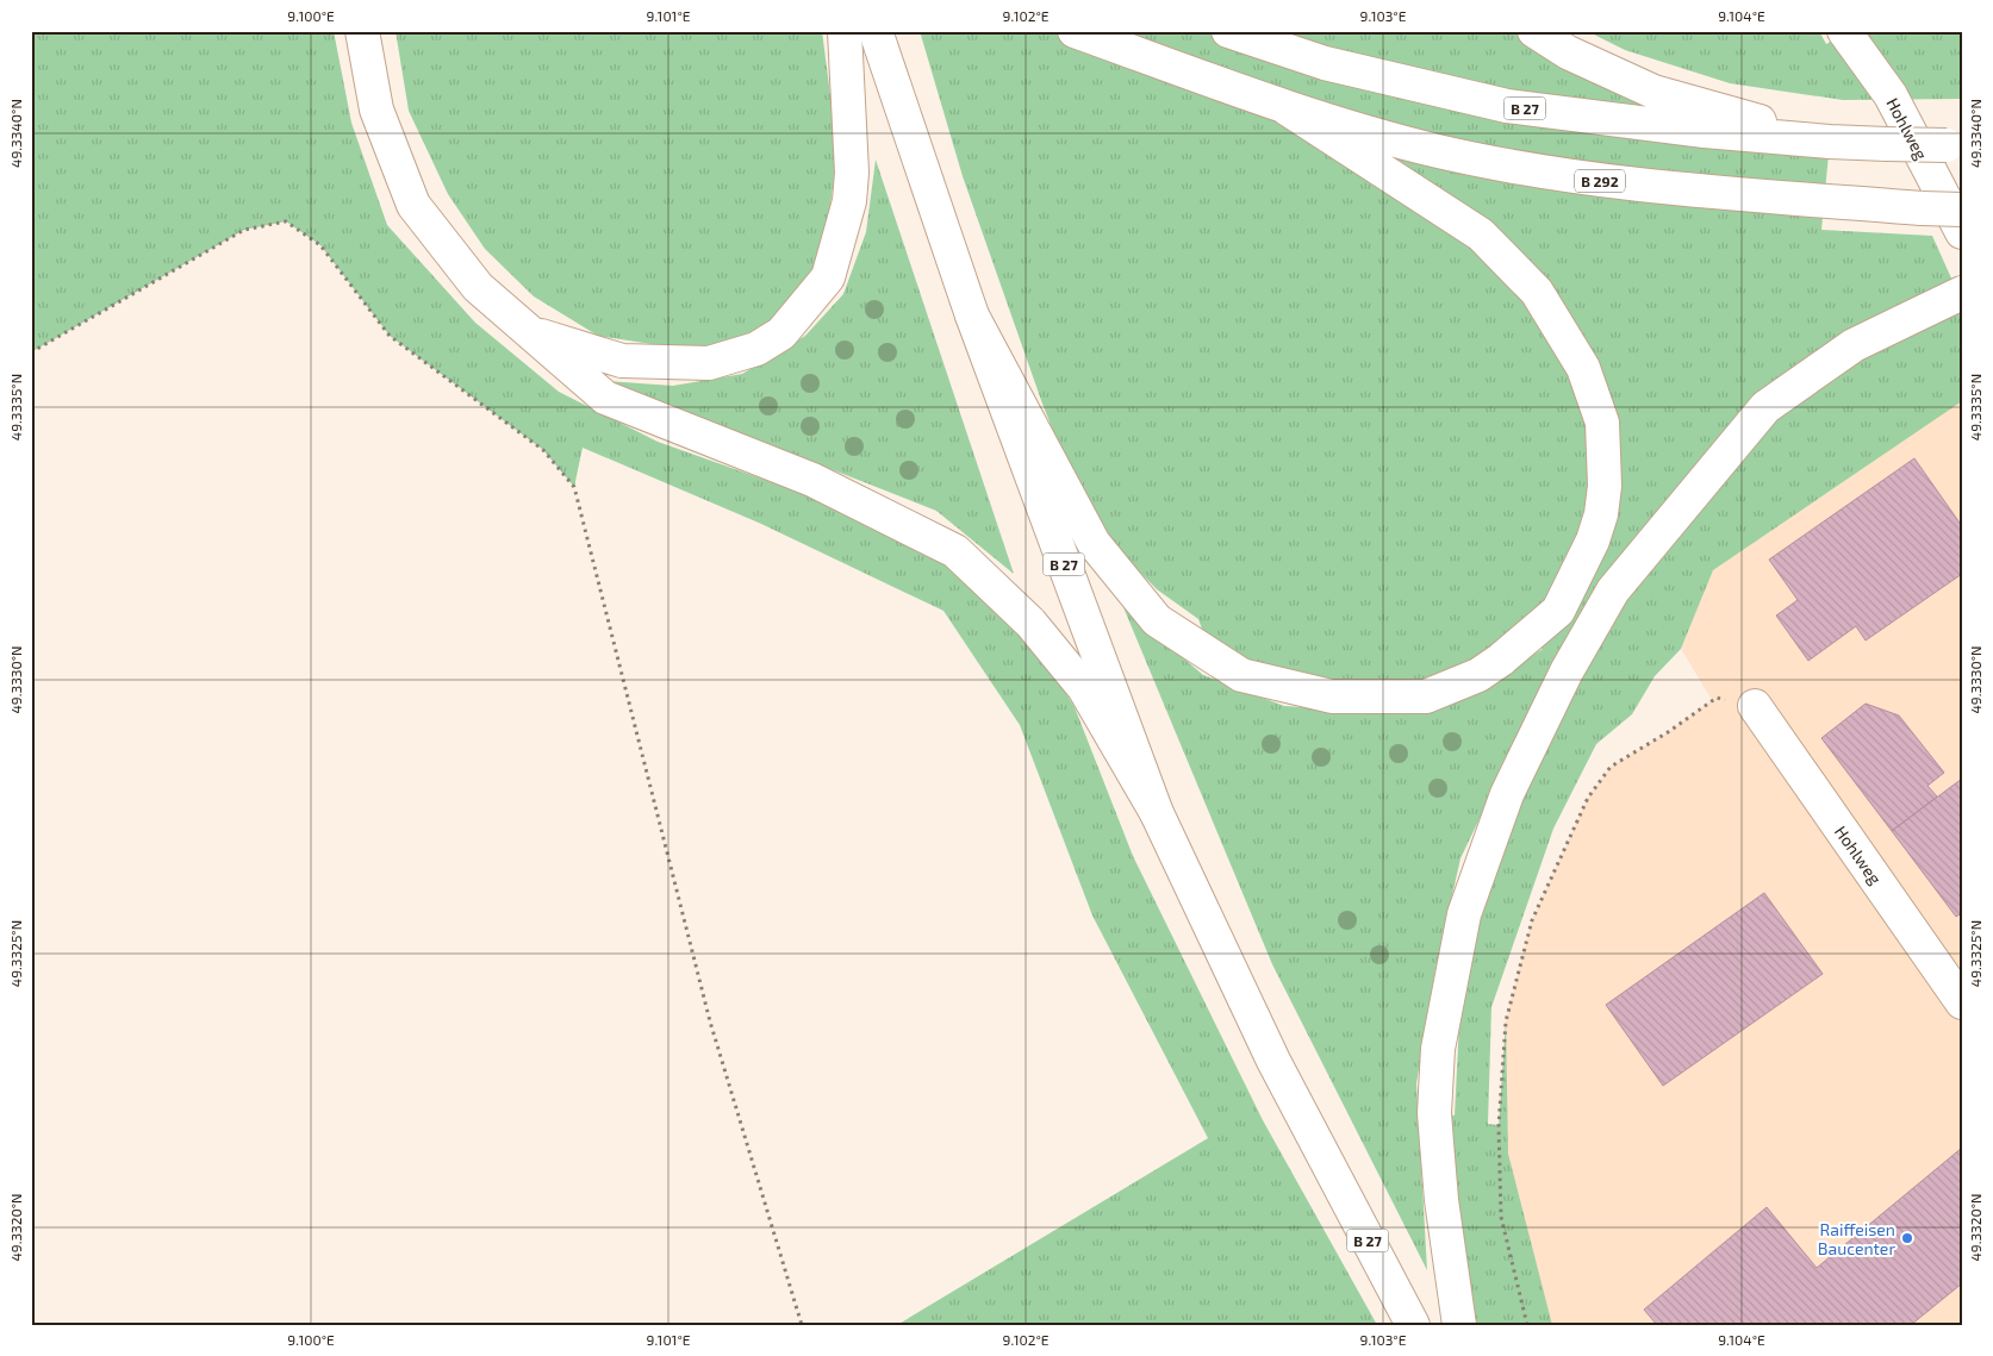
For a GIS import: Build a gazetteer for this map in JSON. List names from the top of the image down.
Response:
{
  "streets": {
    "main road": ["B 27", "Hohlweg", "B 292"]
  },
  "places": ["Raiffeisen Baucenter"],
  "coordinates": [
    "9.100°E",
    "9.101°E",
    "9.102°E",
    "9.103°E",
    "9.104°E",
    "49.3340°N",
    "49.3335°N",
    "49.3330°N",
    "49.3325°N",
    "49.3320°N"
  ]
}
